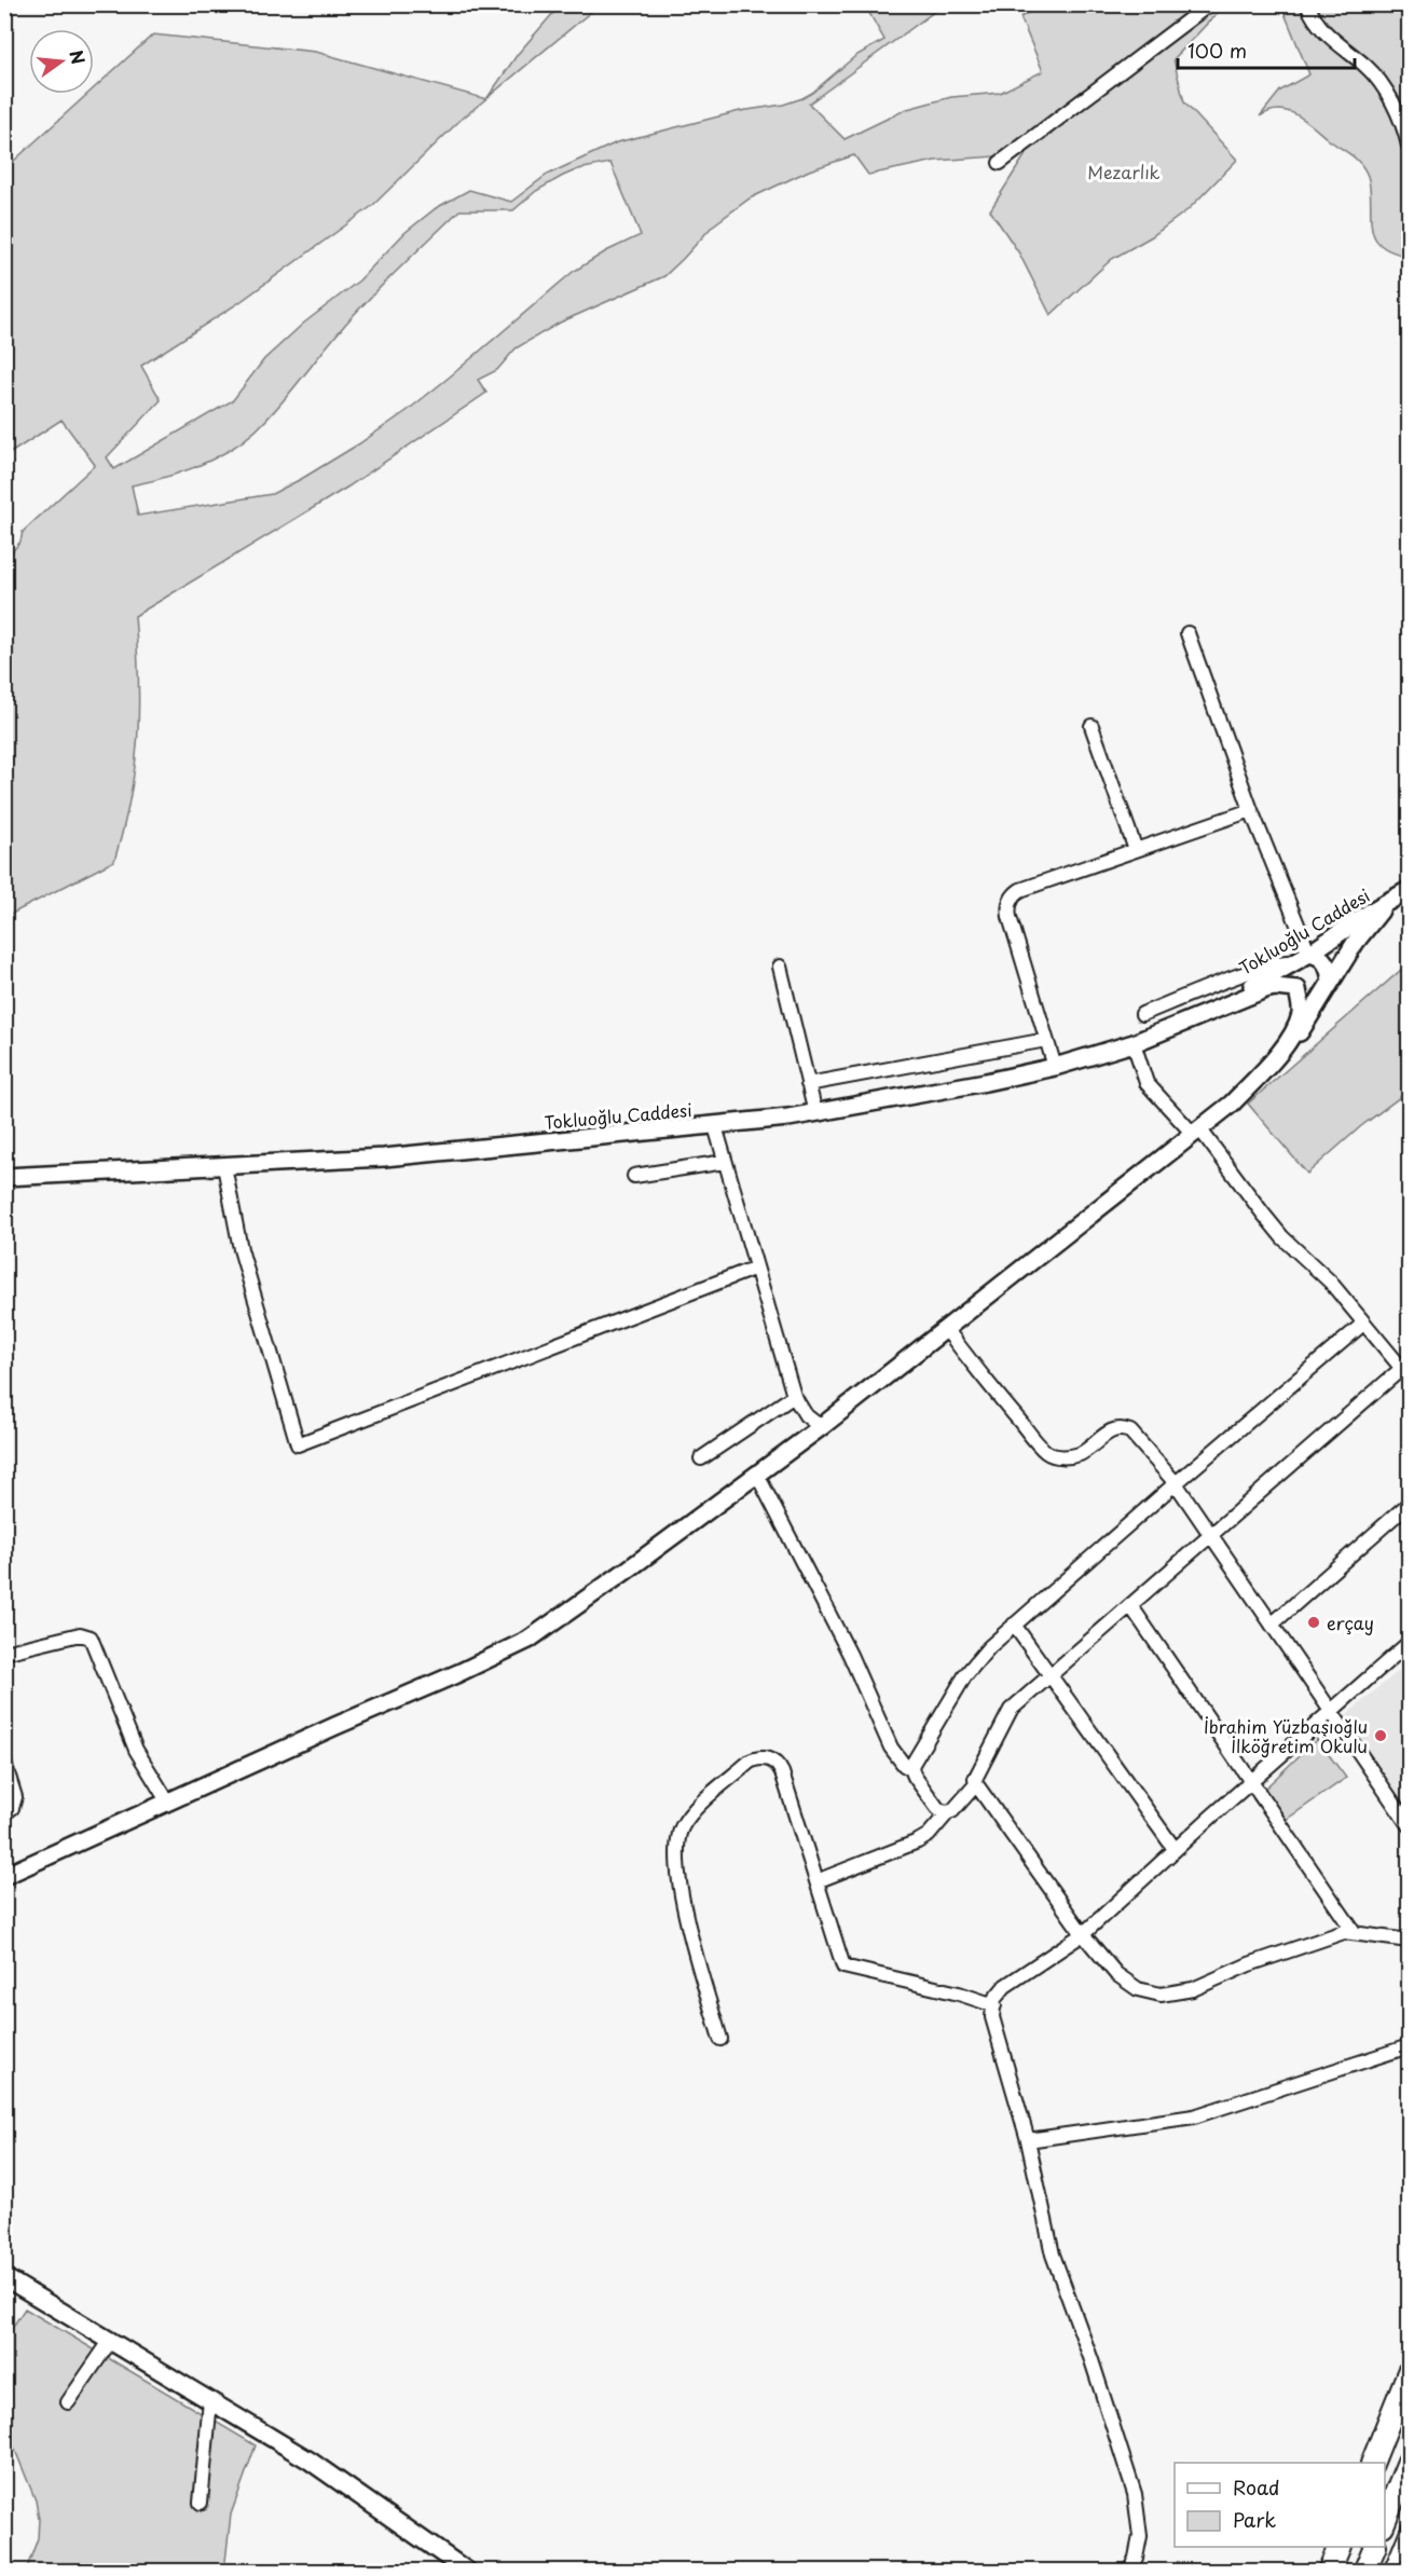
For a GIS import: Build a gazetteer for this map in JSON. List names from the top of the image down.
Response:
{
  "streets": {
    "street": ["Tokluoğlu Caddesi"]
  },
  "parks": ["Mezarlık"],
  "places": ["erçay", "İbrahim Yüzbaşıoğlu İlköğretim Okulu"],
  "legend": ["Road", "Park"],
  "scale_bar": "100 m",
  "north": "right"
}
